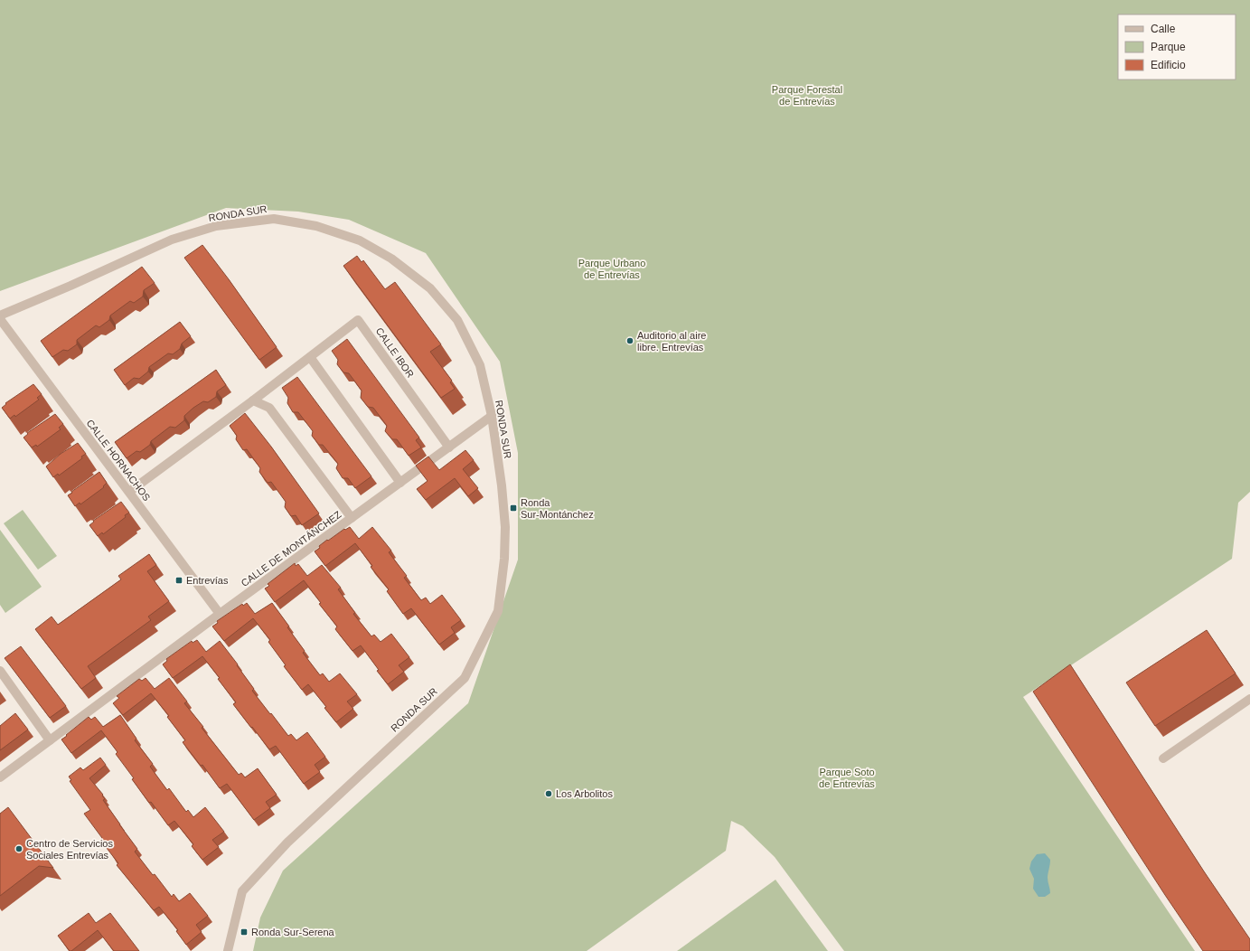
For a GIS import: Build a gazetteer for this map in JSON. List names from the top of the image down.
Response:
{
  "streets": {
    "street": [
      "RONDA SUR",
      "CALLE IBOR",
      "CALLE HORNACHOS",
      "CALLE DE MONTÁNCHEZ"
    ]
  },
  "crossings": [
    ["RONDA SUR", "CALLE DE MONTÁNCHEZ"],
    ["CALLE IBOR", "CALLE HORNACHOS"],
    ["CALLE IBOR", "CALLE DE MONTÁNCHEZ"],
    ["CALLE HORNACHOS", "CALLE DE MONTÁNCHEZ"]
  ],
  "parks": ["Parque Forestal de Entrevías", "Parque Urbano de Entrevías", "Parque Soto de Entrevías"],
  "places": {
    "other": ["Auditorio al aire libre. Entrevías", "Los Arbolitos", "Centro de Servicios Sociales Entrevías"],
    "transit": ["Ronda Sur-Montánchez", "Entrevías", "Ronda Sur-Serena"]
  },
  "legend": ["Calle", "Parque", "Edificio"]
}
